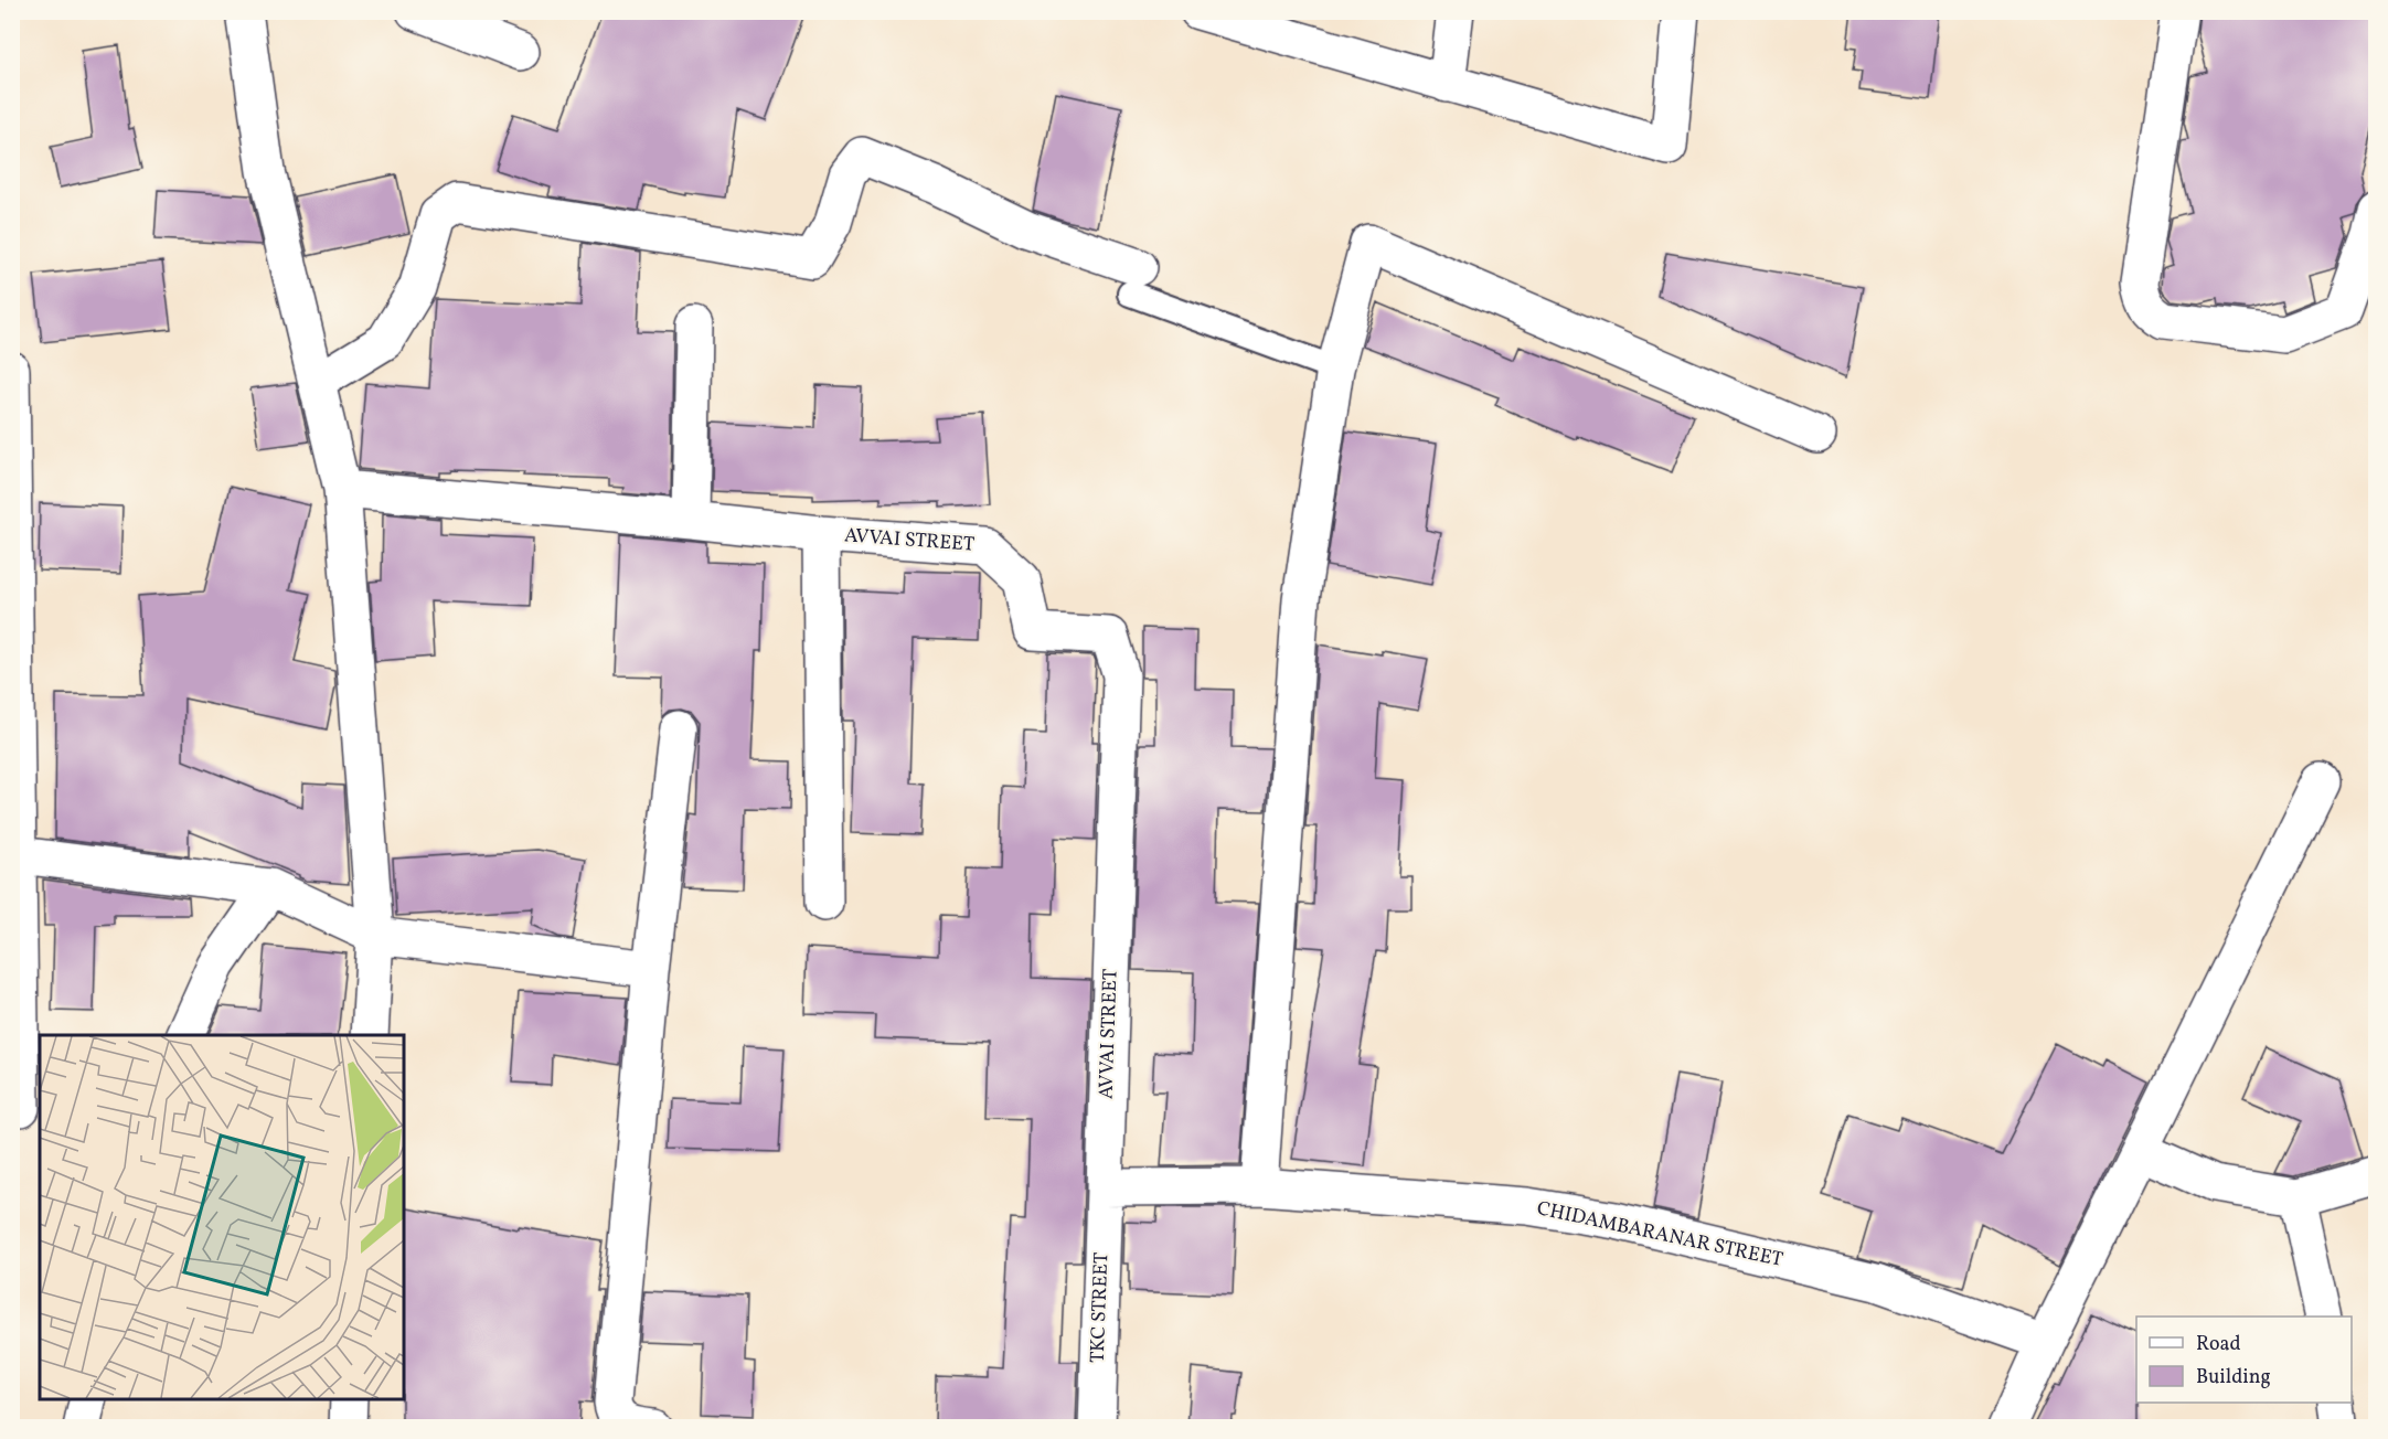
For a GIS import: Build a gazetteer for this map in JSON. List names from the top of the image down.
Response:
{
  "streets": {
    "street": ["AVVAI STREET", "CHIDAMBARANAR STREET", "TKC STREET"]
  },
  "crossings": [
    ["AVVAI STREET", "CHIDAMBARANAR STREET"],
    ["AVVAI STREET", "TKC STREET"],
    ["CHIDAMBARANAR STREET", "TKC STREET"]
  ],
  "legend": ["Road", "Building"]
}
